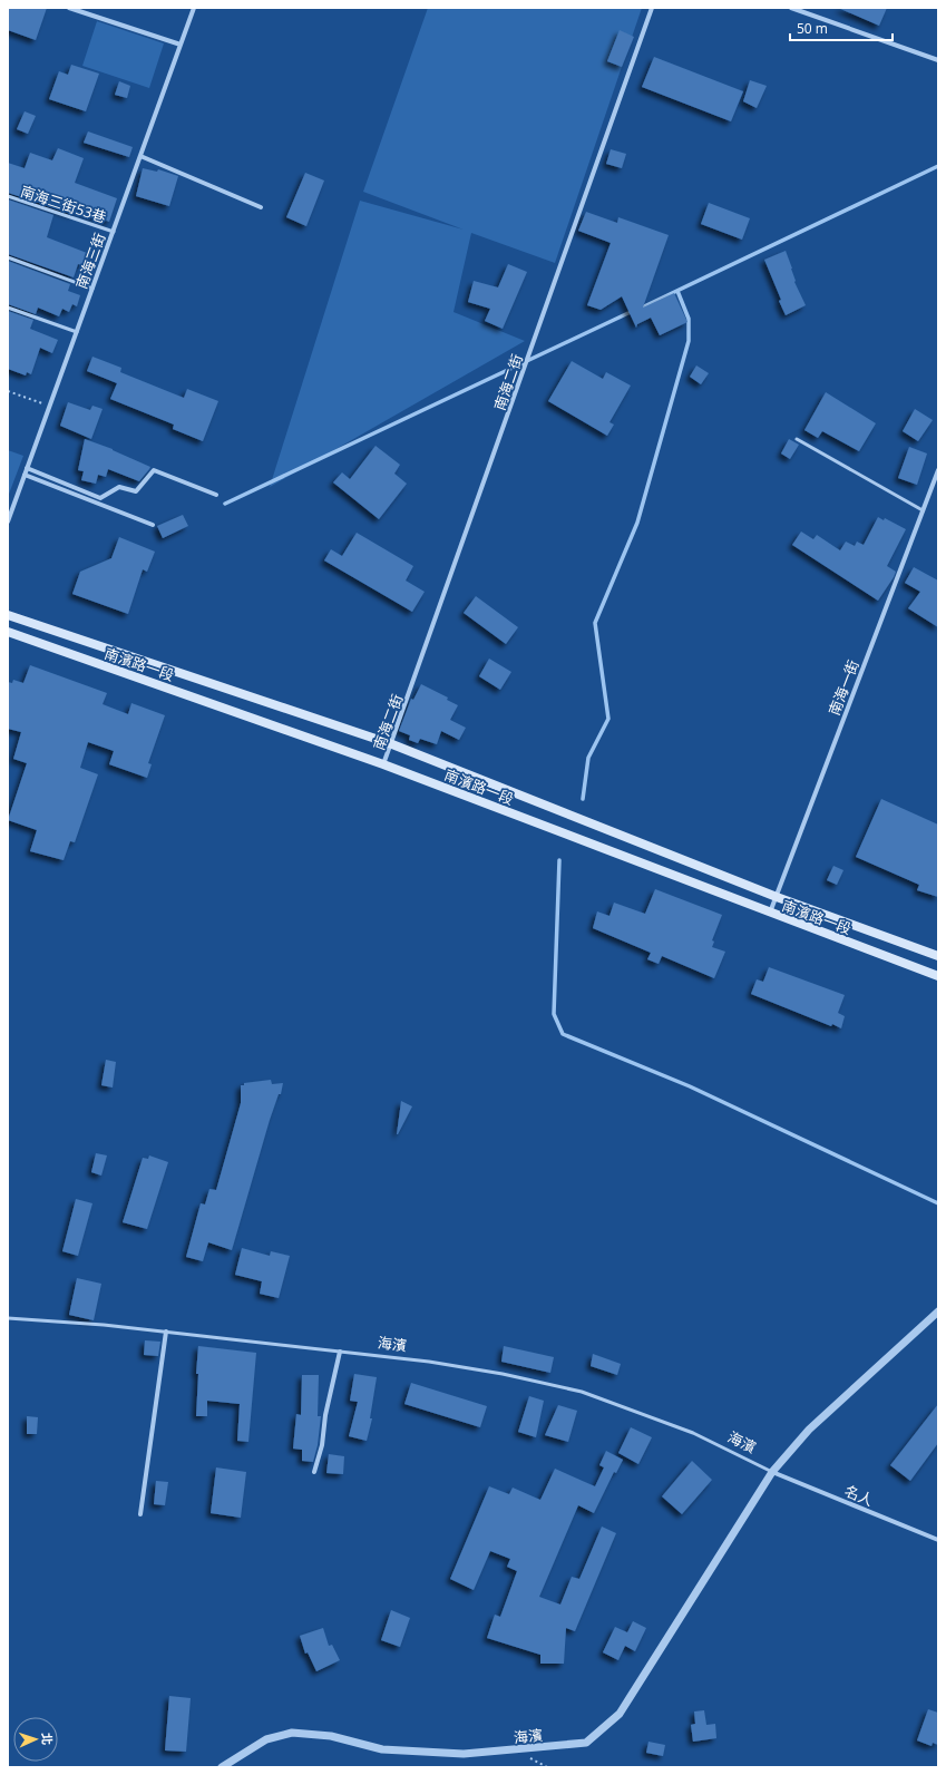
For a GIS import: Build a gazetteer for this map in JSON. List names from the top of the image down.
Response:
{
  "streets": {
    "main road": ["南濱路一段"],
    "street": [
      "南海三街",
      "南海二街",
      "南海一街",
      "海濱",
      "名人"
    ],
    "lane": ["南海三街53巷"]
  },
  "crossings": [
    ["南海三街53巷", "南海三街"],
    ["南海二街", "南濱路一段"],
    ["南濱路一段", "南海一街"],
    ["海濱", "名人"]
  ],
  "scale_bar": "50 m",
  "north": "right"
}
